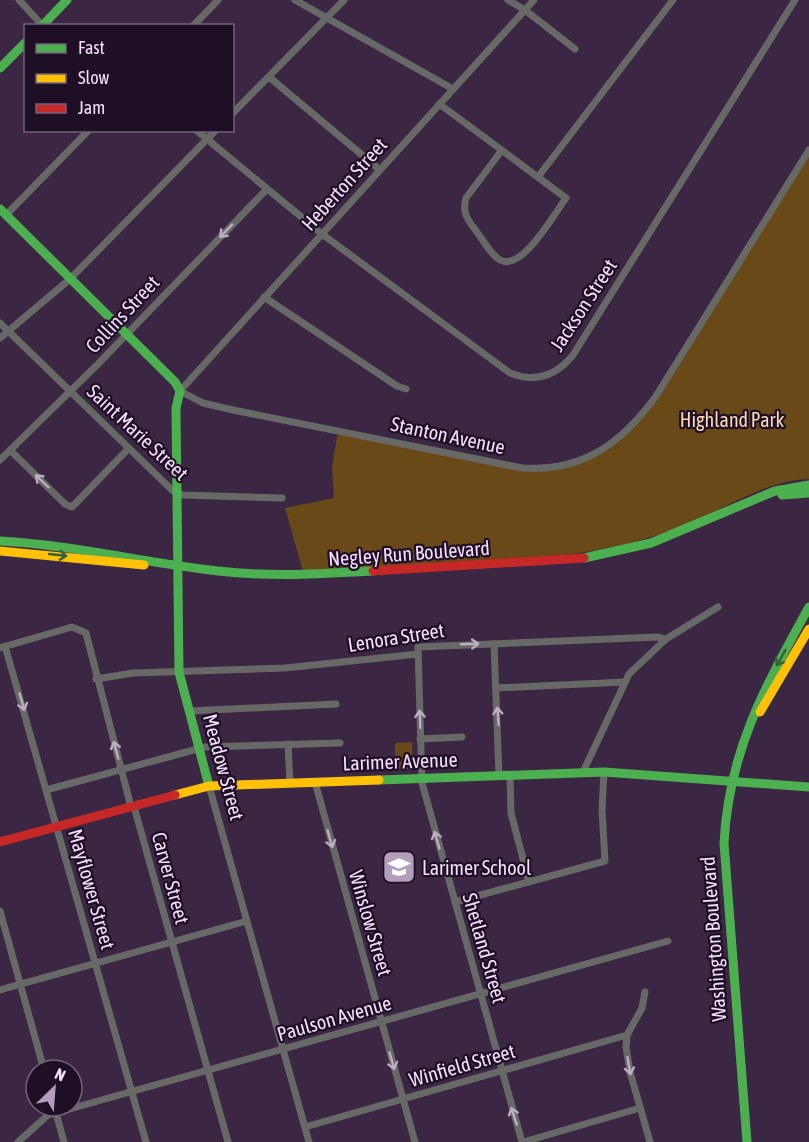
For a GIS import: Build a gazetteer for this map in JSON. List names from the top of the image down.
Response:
{
  "streets": {
    "main road": [
      "Stanton Avenue",
      "Negley Run Boulevard",
      "Larimer Avenue",
      "Meadow Street",
      "Washington Boulevard"
    ],
    "street": [
      "Heberton Street",
      "Jackson Street",
      "Collins Street",
      "Saint Marie Street",
      "Lenora Street",
      "Carver Street",
      "Mayflower Street",
      "Winslow Street",
      "Shetland Street",
      "Paulson Avenue",
      "Winfield Street"
    ]
  },
  "crossings": [
    ["Heberton Street", "Jackson Street"],
    ["Heberton Street", "Stanton Avenue"],
    ["Heberton Street", "Meadow Street"],
    ["Jackson Street", "Collins Street"],
    ["Collins Street", "Saint Marie Street"],
    ["Collins Street", "Stanton Avenue"],
    ["Saint Marie Street", "Meadow Street"],
    ["Stanton Avenue", "Meadow Street"],
    ["Lenora Street", "Meadow Street"],
    ["Lenora Street", "Carver Street"],
    ["Lenora Street", "Shetland Street"],
    ["Larimer Avenue", "Meadow Street"],
    ["Larimer Avenue", "Carver Street"],
    ["Larimer Avenue", "Mayflower Street"],
    ["Larimer Avenue", "Winslow Street"],
    ["Larimer Avenue", "Shetland Street"],
    ["Meadow Street", "Paulson Avenue"],
    ["Meadow Street", "Winfield Street"],
    ["Carver Street", "Mayflower Street"],
    ["Carver Street", "Paulson Avenue"],
    ["Mayflower Street", "Paulson Avenue"],
    ["Winslow Street", "Paulson Avenue"],
    ["Winslow Street", "Winfield Street"],
    ["Shetland Street", "Paulson Avenue"],
    ["Shetland Street", "Winfield Street"]
  ],
  "one_way": ["Collins Street", "Winslow Street", "Shetland Street"],
  "parks": ["Highland Park"],
  "places": {
    "school or university": ["Larimer School"]
  },
  "legend": ["Fast", "Slow", "Jam"],
  "north": "top right"
}
